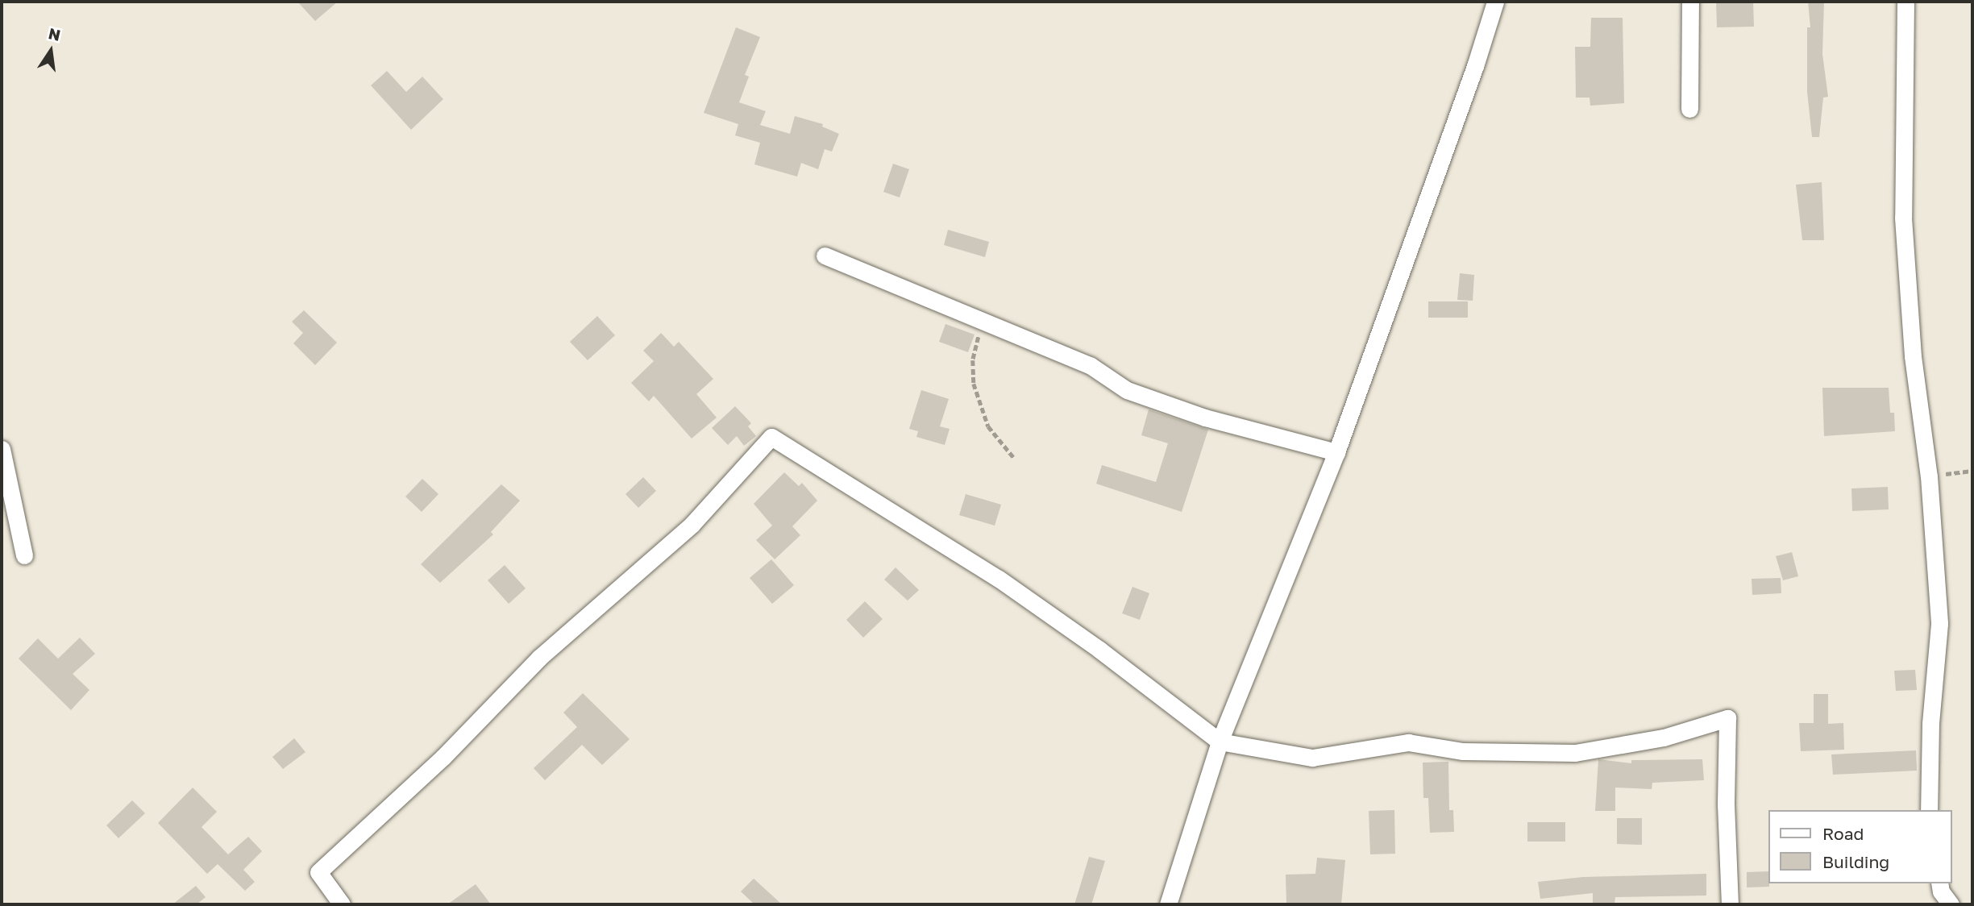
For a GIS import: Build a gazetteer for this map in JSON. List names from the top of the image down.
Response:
{
  "legend": ["Road", "Building"],
  "north": "top"
}
